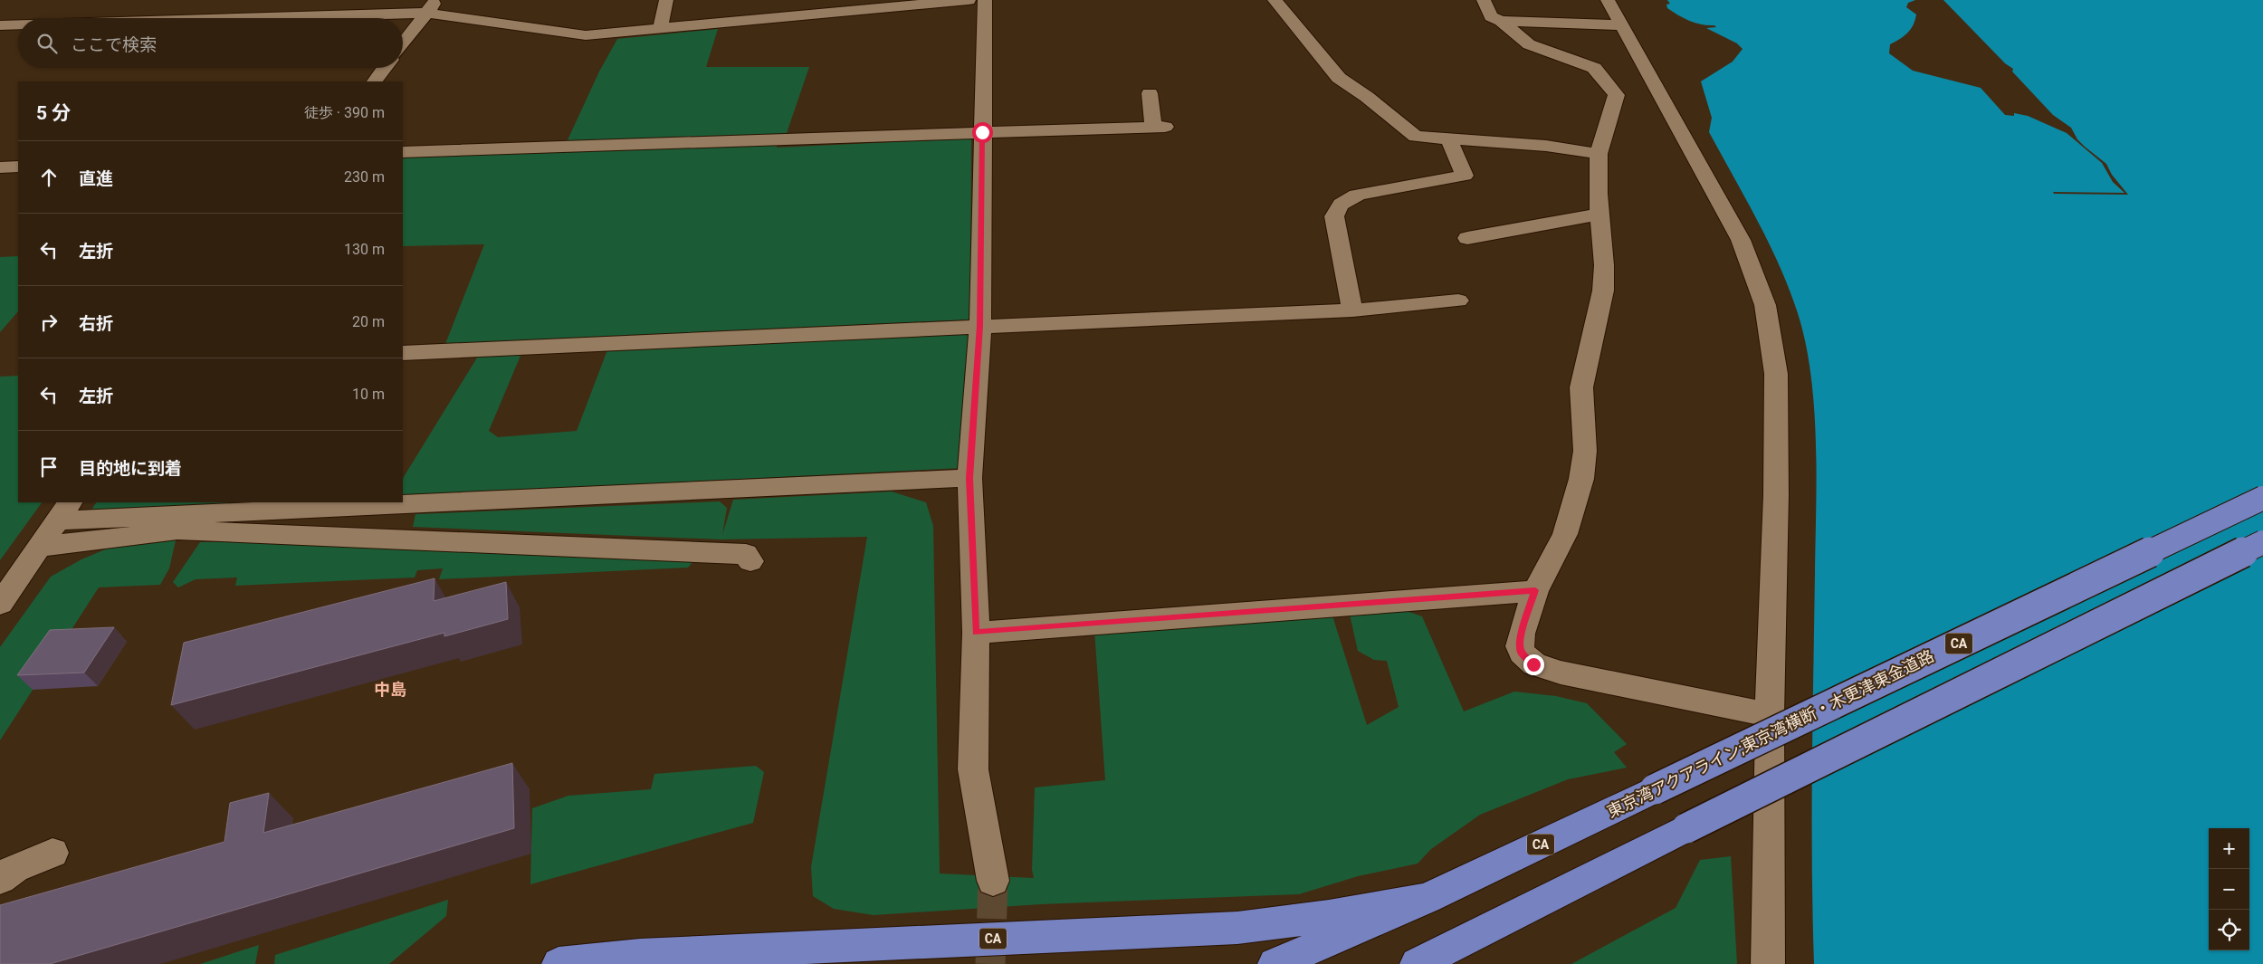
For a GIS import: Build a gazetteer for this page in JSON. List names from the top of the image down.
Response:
{
  "streets": {
    "highway": ["CA", "東京湾アクアライン;東京湾横断・木更津東金道路"]
  },
  "crossings": [
    ["CA", "東京湾アクアライン;東京湾横断・木更津東金道路"]
  ],
  "districts": ["中島"],
  "page": {
    "search": "ここで検索",
    "heading": ["5 分", "徒歩 · 390 m"],
    "list": [
      ["直進", "230 m"],
      ["左折", "130 m"],
      ["右折", "20 m"],
      ["左折", "10 m"],
      "目的地に到着"
    ],
    "map_buttons": ["+", "−"]
  }
}
